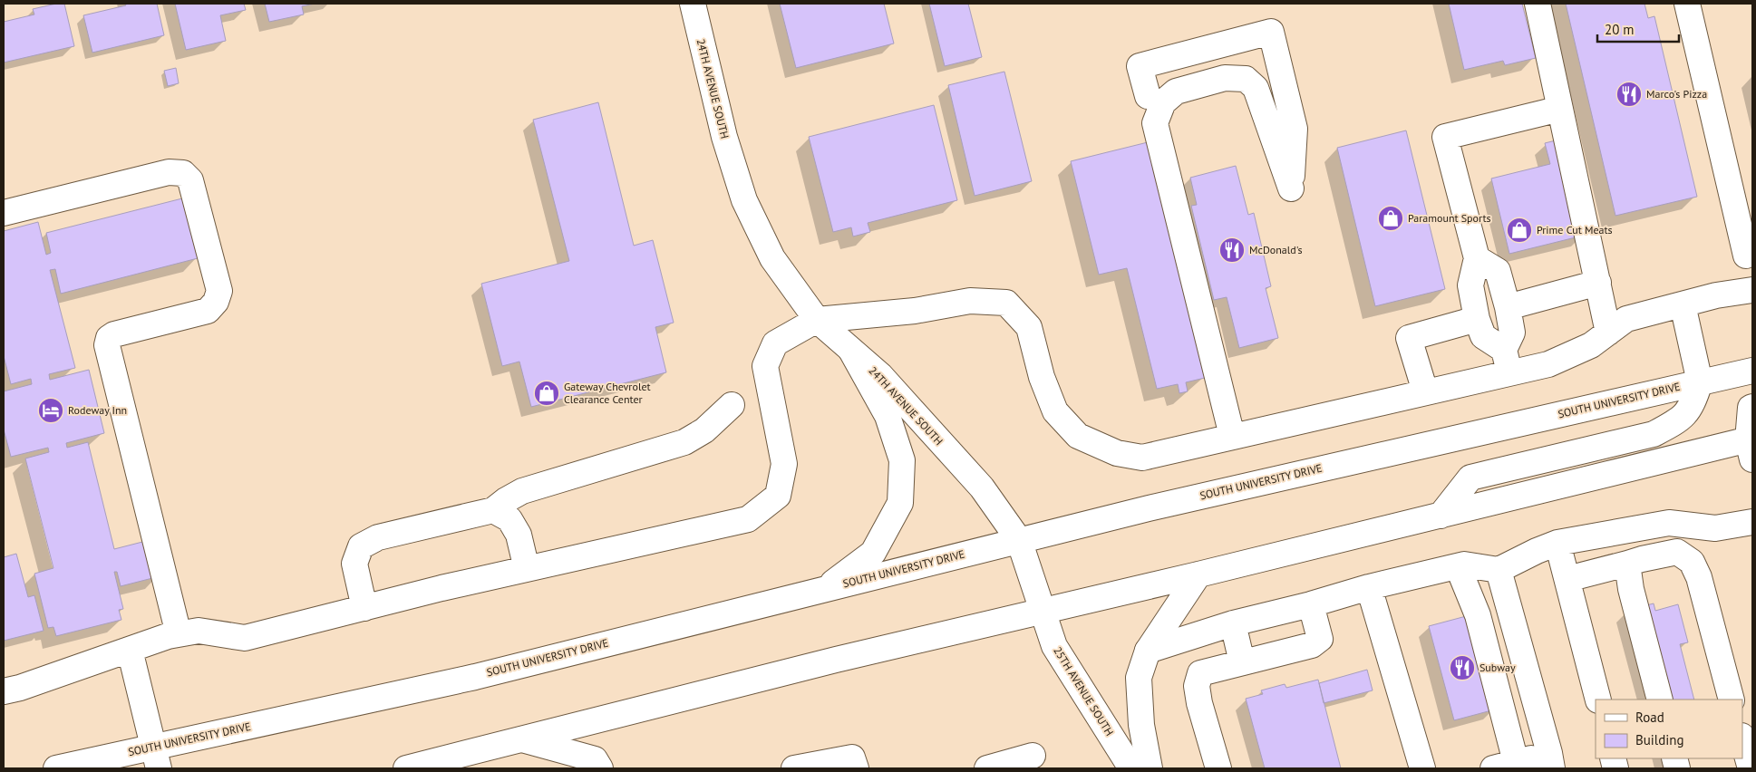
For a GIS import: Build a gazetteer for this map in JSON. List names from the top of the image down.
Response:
{
  "streets": {
    "street": ["24TH AVENUE SOUTH", "SOUTH UNIVERSITY DRIVE", "25TH AVENUE SOUTH"]
  },
  "crossings": [
    ["24TH AVENUE SOUTH", "SOUTH UNIVERSITY DRIVE"],
    ["24TH AVENUE SOUTH", "25TH AVENUE SOUTH"]
  ],
  "places": {
    "restaurant": ["Marco's Pizza", "McDonald's", "Subway"],
    "shop": ["Paramount Sports", "Prime Cut Meats", "Gateway Chevrolet Clearance Center"],
    "hotel": ["Rodeway Inn"]
  },
  "legend": ["Road", "Building"],
  "scale_bar": "20 m"
}
